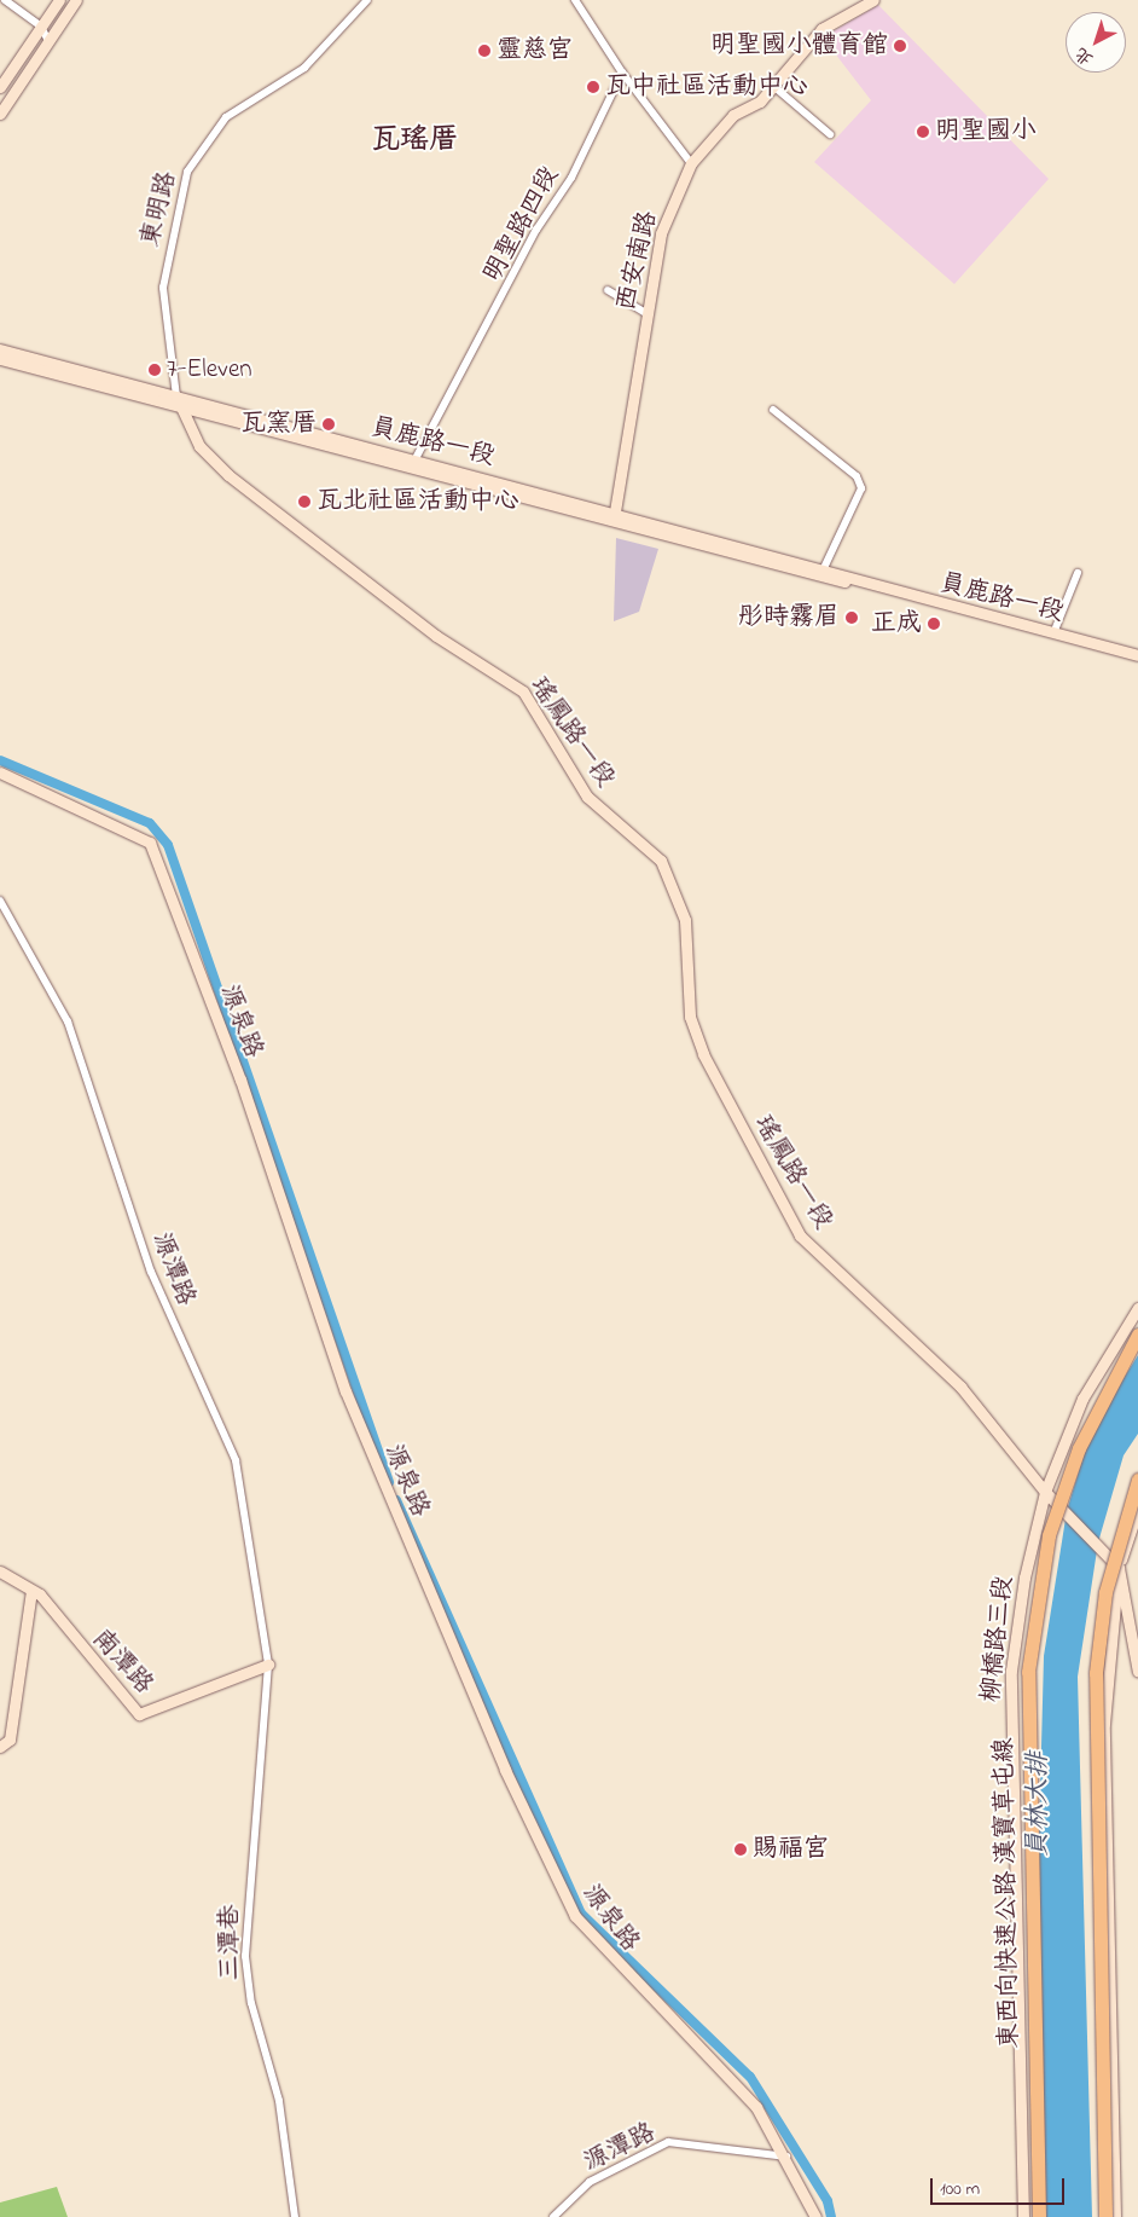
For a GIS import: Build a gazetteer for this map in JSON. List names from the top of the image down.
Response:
{
  "streets": {
    "highway": ["東西向快速公路 漢寶草屯線"],
    "street": [
      "東明路",
      "明聖路四段",
      "西安南路",
      "員鹿路一段",
      "瑤鳳路一段",
      "源泉路",
      "源潭路",
      "柳橋路三段",
      "南潭路",
      "三潭巷"
    ]
  },
  "crossings": [
    ["東明路", "員鹿路一段"],
    ["東明路", "瑤鳳路一段"],
    ["明聖路四段", "員鹿路一段"],
    ["西安南路", "員鹿路一段"],
    ["員鹿路一段", "瑤鳳路一段"],
    ["瑤鳳路一段", "柳橋路三段"],
    ["源泉路", "源潭路"],
    ["源潭路", "南潭路"],
    ["源潭路", "三潭巷"],
    ["南潭路", "三潭巷"]
  ],
  "districts": ["瓦瑤厝"],
  "water": ["員林大排"],
  "places": [
    "明聖國小體育館",
    "靈慈宮",
    "瓦中社區活動中心",
    "明聖國小",
    "7-Eleven",
    "瓦窯厝",
    "瓦北社區活動中心",
    "彤時霧眉",
    "正成",
    "賜福宮"
  ],
  "scale_bar": "100 m",
  "north": "bottom left"
}
